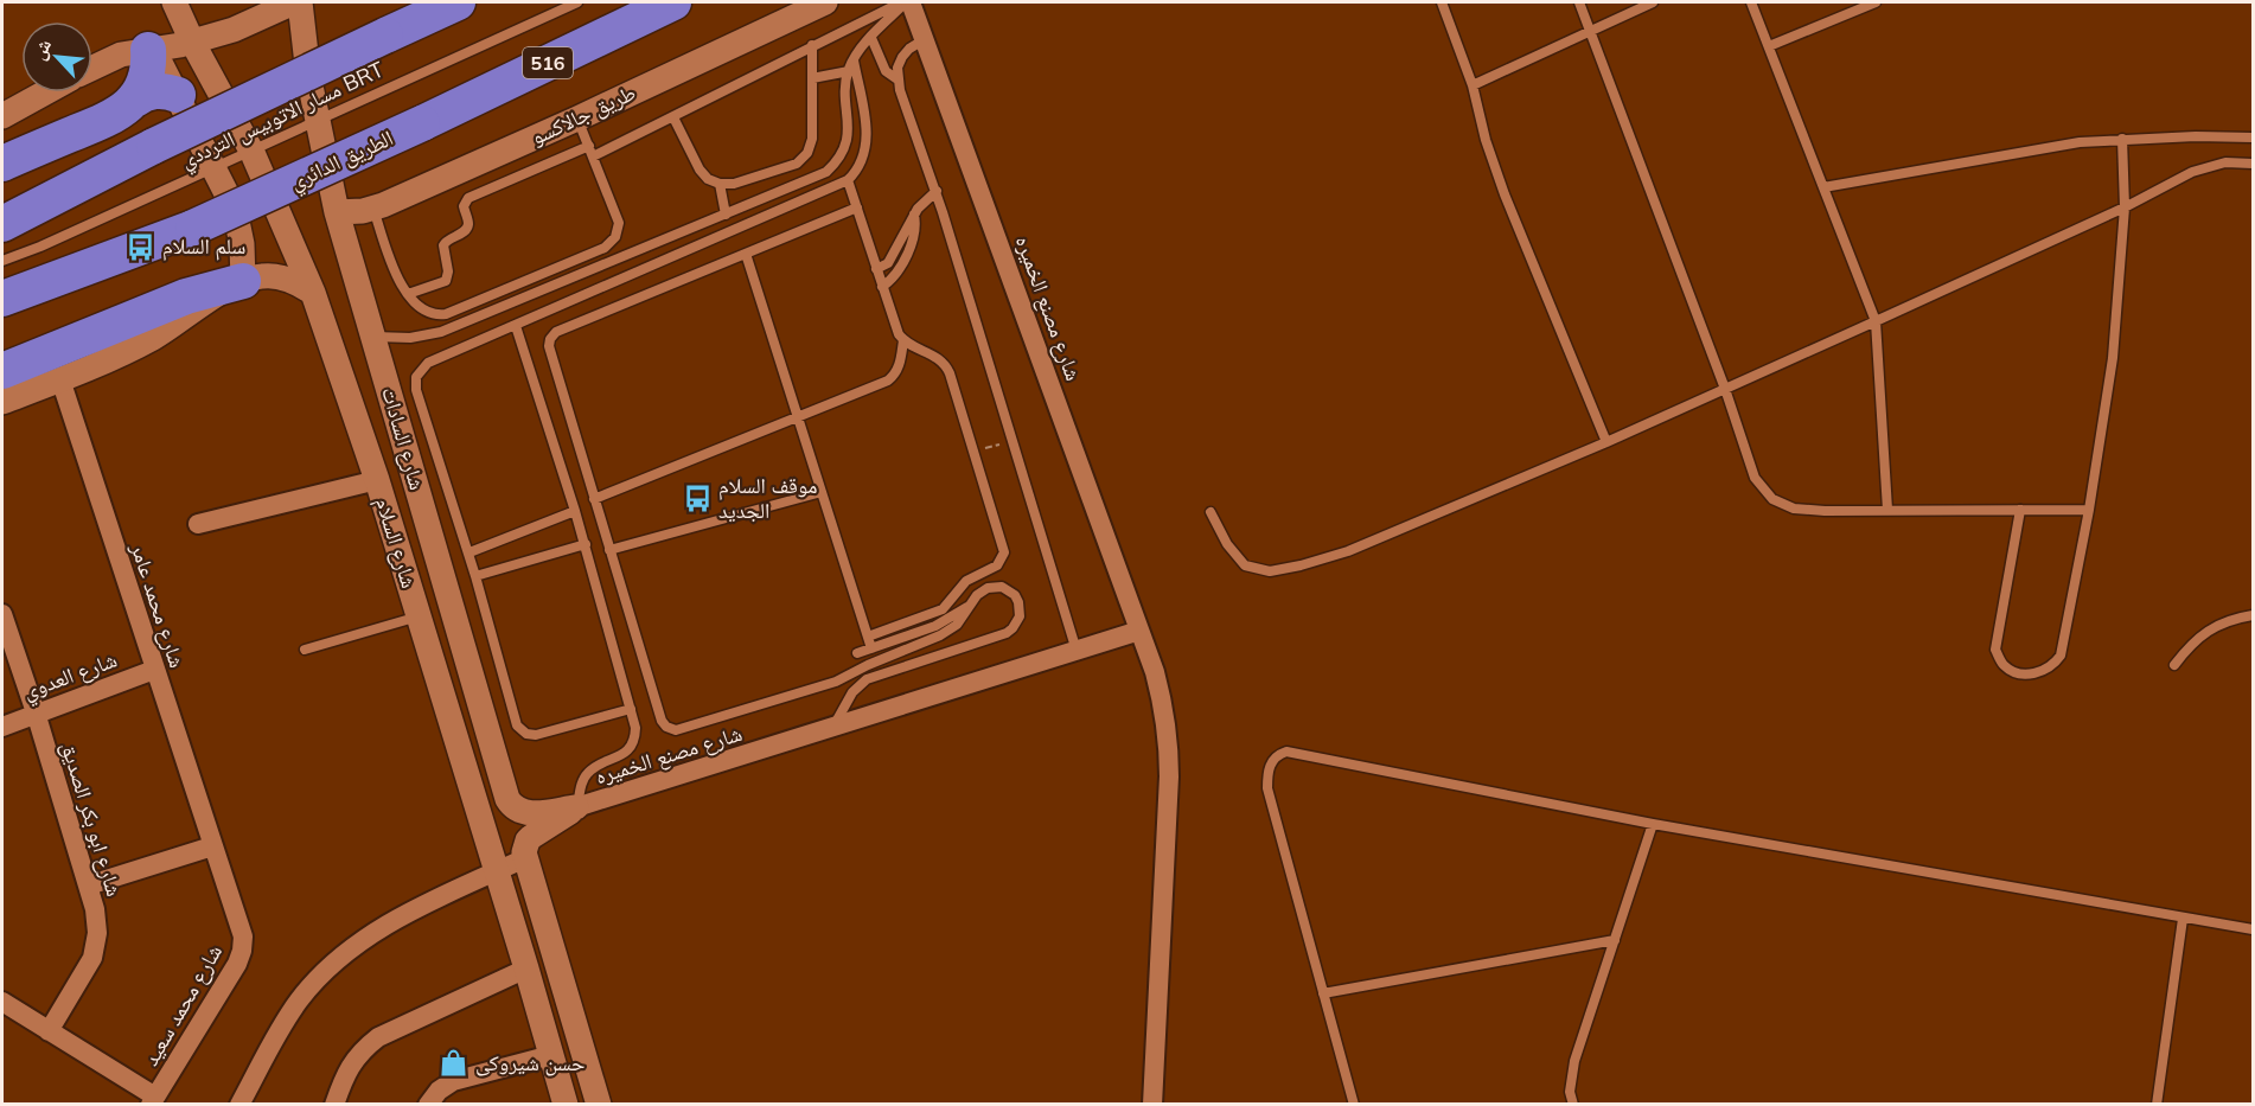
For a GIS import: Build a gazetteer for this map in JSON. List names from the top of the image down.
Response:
{
  "streets": {
    "highway": ["516", "الطريق الدائري"],
    "street": [
      "طريق جالاكسو",
      "شارع مصنع الخميره",
      "شارع السادات",
      "شارع السلام",
      "شارع محمد عامر",
      "شارع العدوي",
      "شارع ابو بكر الصديق",
      "شارع محمد سعيد"
    ],
    "lane": ["مسار الاتوبيس الترددي BRT"]
  },
  "crossings": [
    ["طريق جالاكسو", "شارع السادات"],
    ["شارع مصنع الخميره", "شارع السادات"],
    ["شارع محمد عامر", "شارع العدوي"],
    ["شارع محمد عامر", "شارع محمد سعيد"],
    ["شارع العدوي", "شارع ابو بكر الصديق"]
  ],
  "places": {
    "bus stop": ["سلم السلام", "موقف السلام الجديد"],
    "shop": ["حسن شيروكى"]
  },
  "north": "top left"
}
